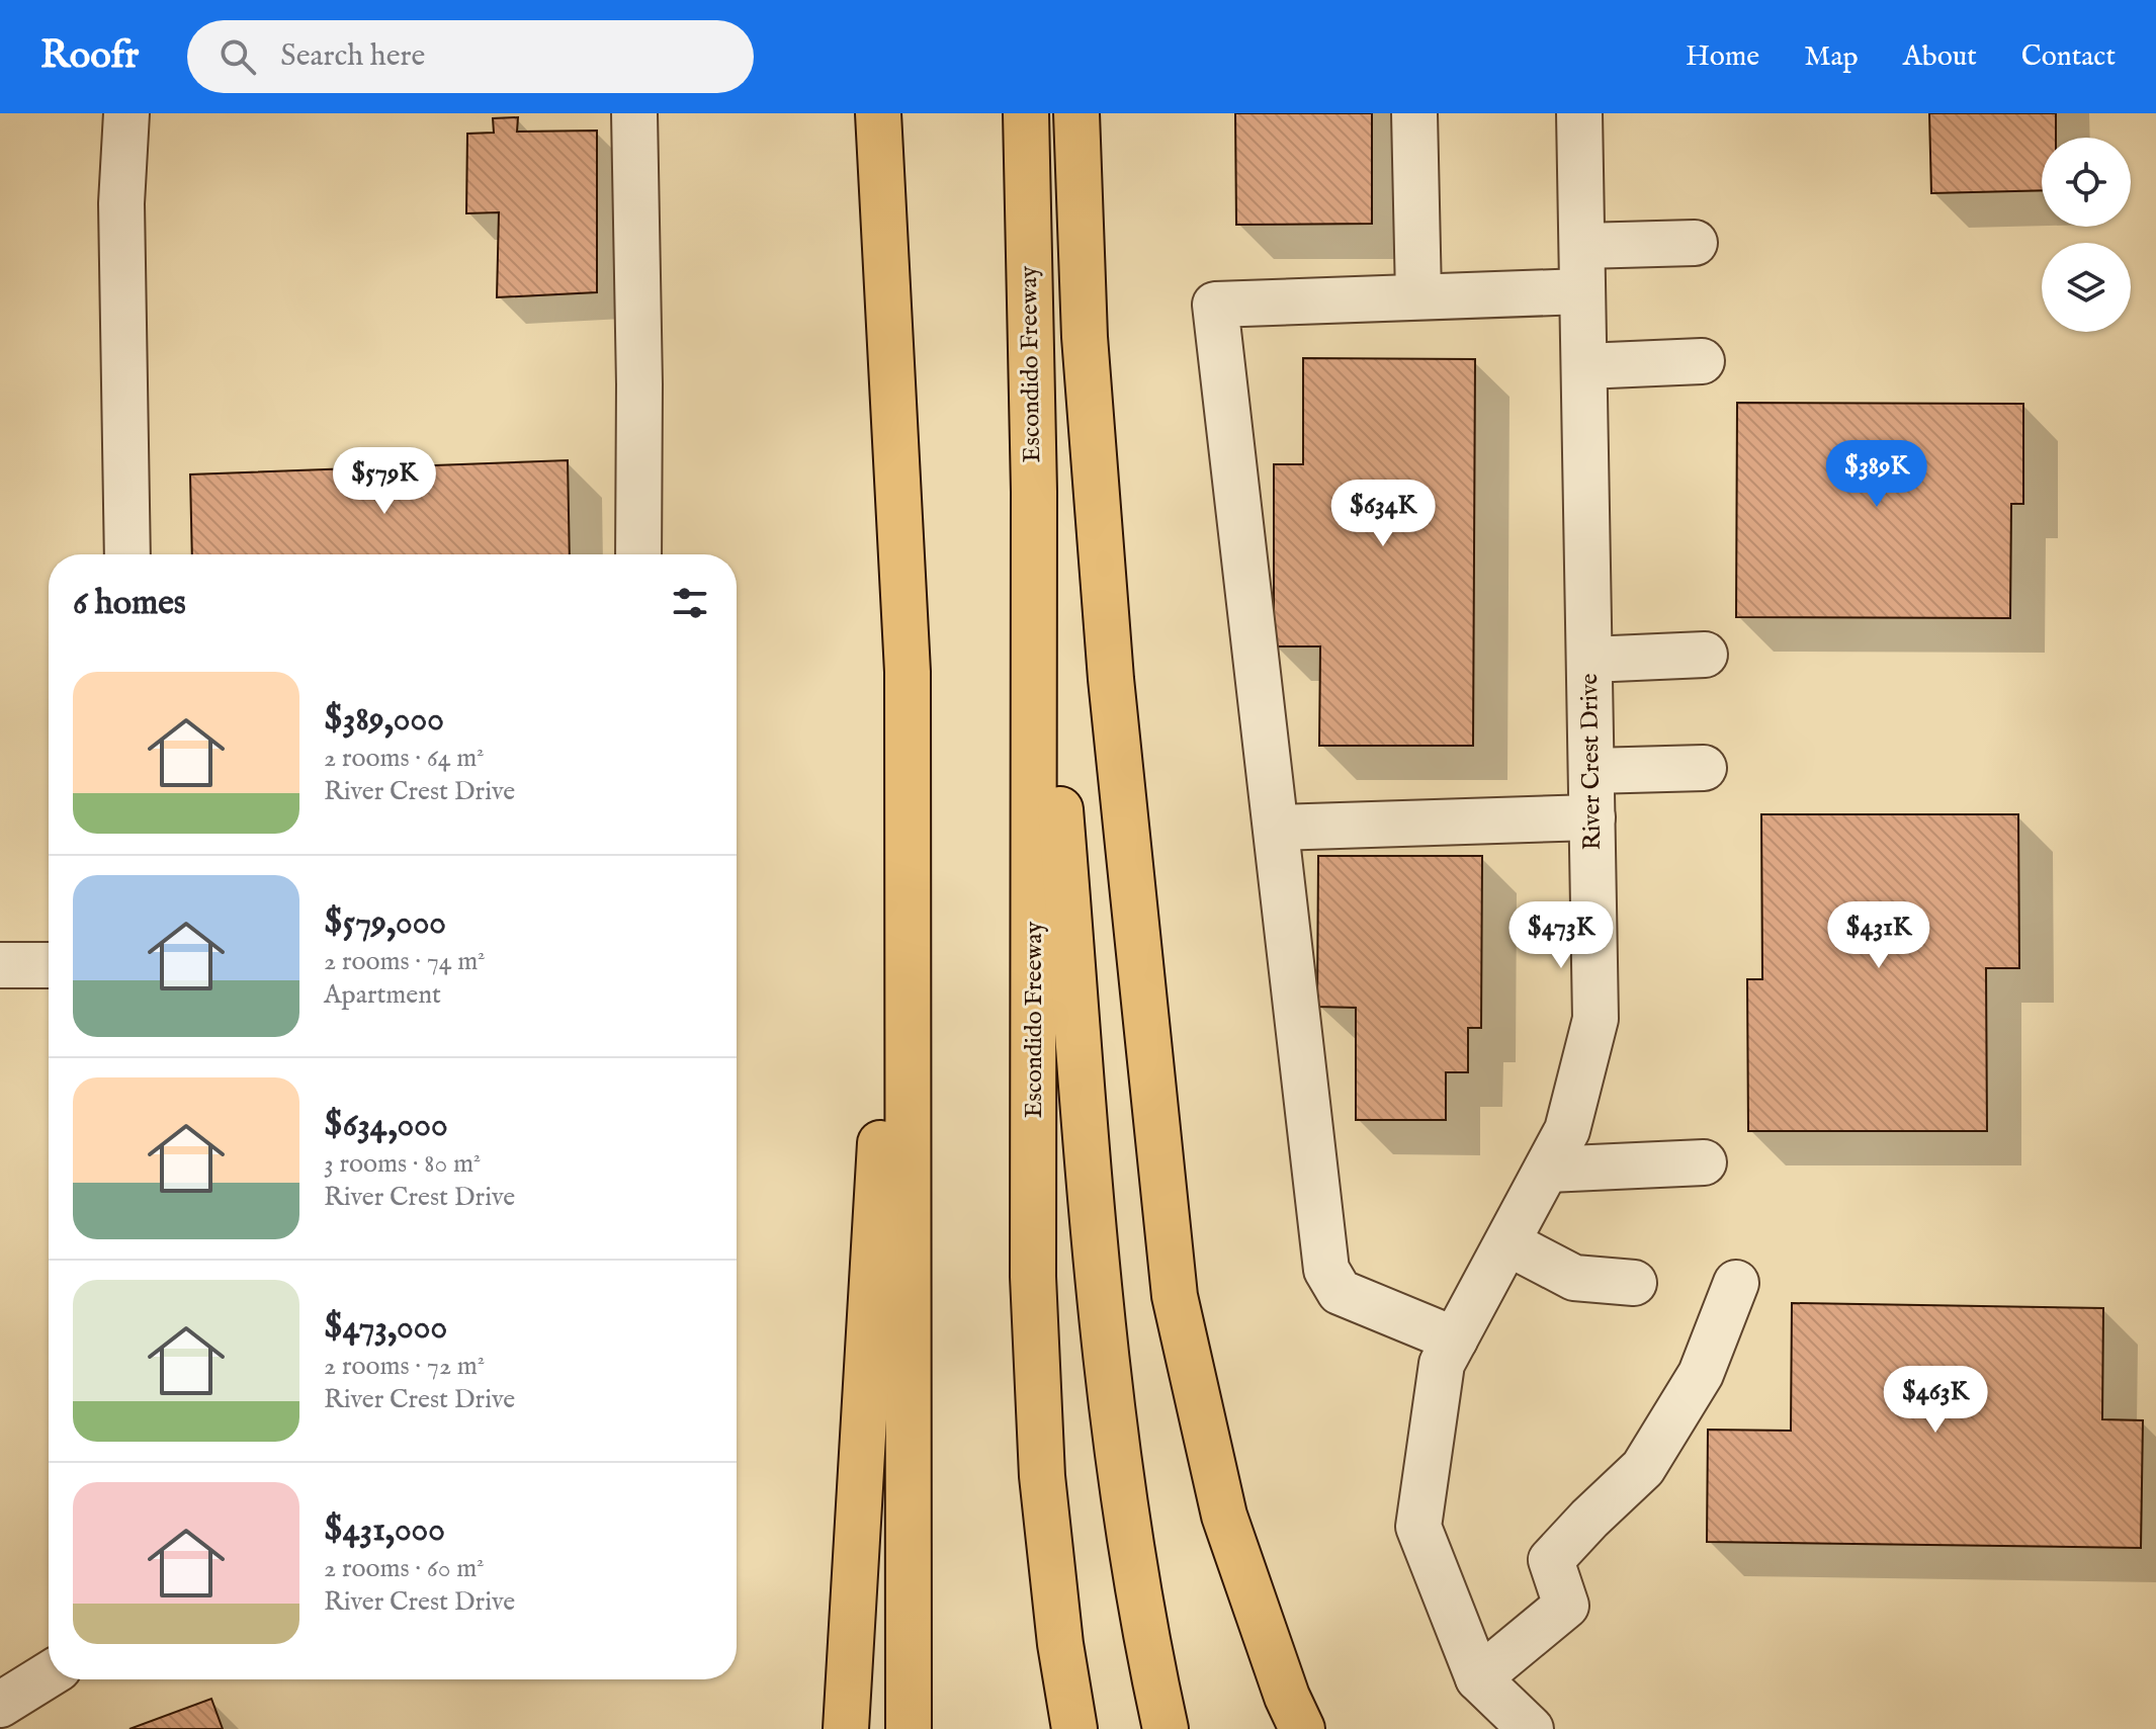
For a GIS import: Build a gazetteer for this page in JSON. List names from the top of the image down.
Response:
{
  "streets": {
    "highway": ["Escondido Freeway"],
    "street": ["River Crest Drive"]
  },
  "page": {
    "header": "Roofr",
    "search": "Search here",
    "nav": [
      "Home",
      "Map",
      "About",
      "Contact"
    ],
    "price": [
      "$389K",
      "$579K",
      "$634K",
      "$473K",
      "$431K",
      "$463K"
    ],
    "heading": "6 homes",
    "list": [
      {
        "name": "$389,000",
        "note": "2 rooms · 64 m² · River Crest Drive"
      },
      {
        "name": "$579,000",
        "note": "2 rooms · 74 m² · Apartment"
      },
      {
        "name": "$634,000",
        "note": "3 rooms · 80 m² · River Crest Drive"
      },
      {
        "name": "$473,000",
        "note": "2 rooms · 72 m² · River Crest Drive"
      },
      {
        "name": "$431,000",
        "note": "2 rooms · 60 m² · River Crest Drive"
      }
    ]
  }
}
